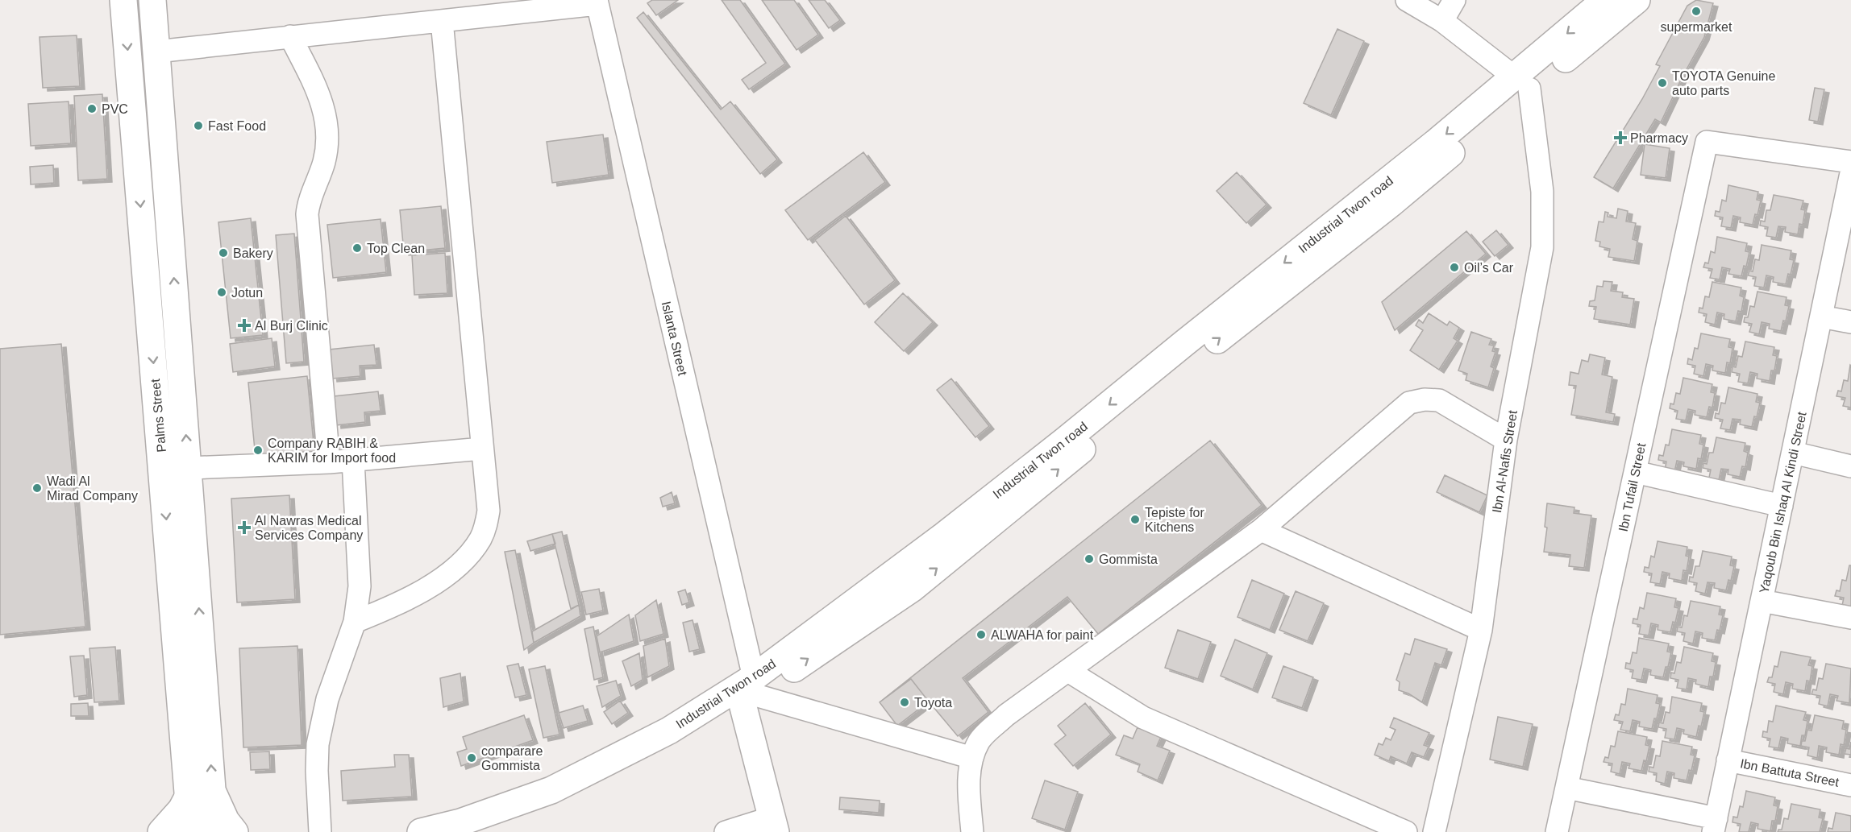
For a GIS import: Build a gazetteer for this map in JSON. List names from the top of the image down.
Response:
{
  "streets": {
    "main road": ["Industrial Twon road", "Palms Street"],
    "street": [
      "Islanta Street",
      "Ibn Al-Nafis Street",
      "Ibn Tufail Street",
      "Yaqoub Bin Ishaq Al Kindi Street",
      "Ibn Battuta Street"
    ]
  },
  "crossings": [
    ["Industrial Twon road", "Islanta Street"],
    ["Industrial Twon road", "Ibn Al-Nafis Street"],
    ["Yaqoub Bin Ishaq Al Kindi Street", "Ibn Battuta Street"]
  ],
  "places": {
    "other": [
      "supermarket",
      "TOYOTA Genuine auto parts",
      "PVC",
      "Fast Food",
      "Top Clean",
      "Bakery",
      "Oil’s Car",
      "Jotun",
      "Company RABIH & KARIM for Import food",
      "Wadi Al Mirad Company",
      "Tepiste for Kitchens",
      "Gommista",
      "ALWAHA for paint",
      "Toyota",
      "comparare Gommista"
    ],
    "health": ["Pharmacy", "Al Burj Clinic", "Al Nawras Medical Services Company"]
  }
}
